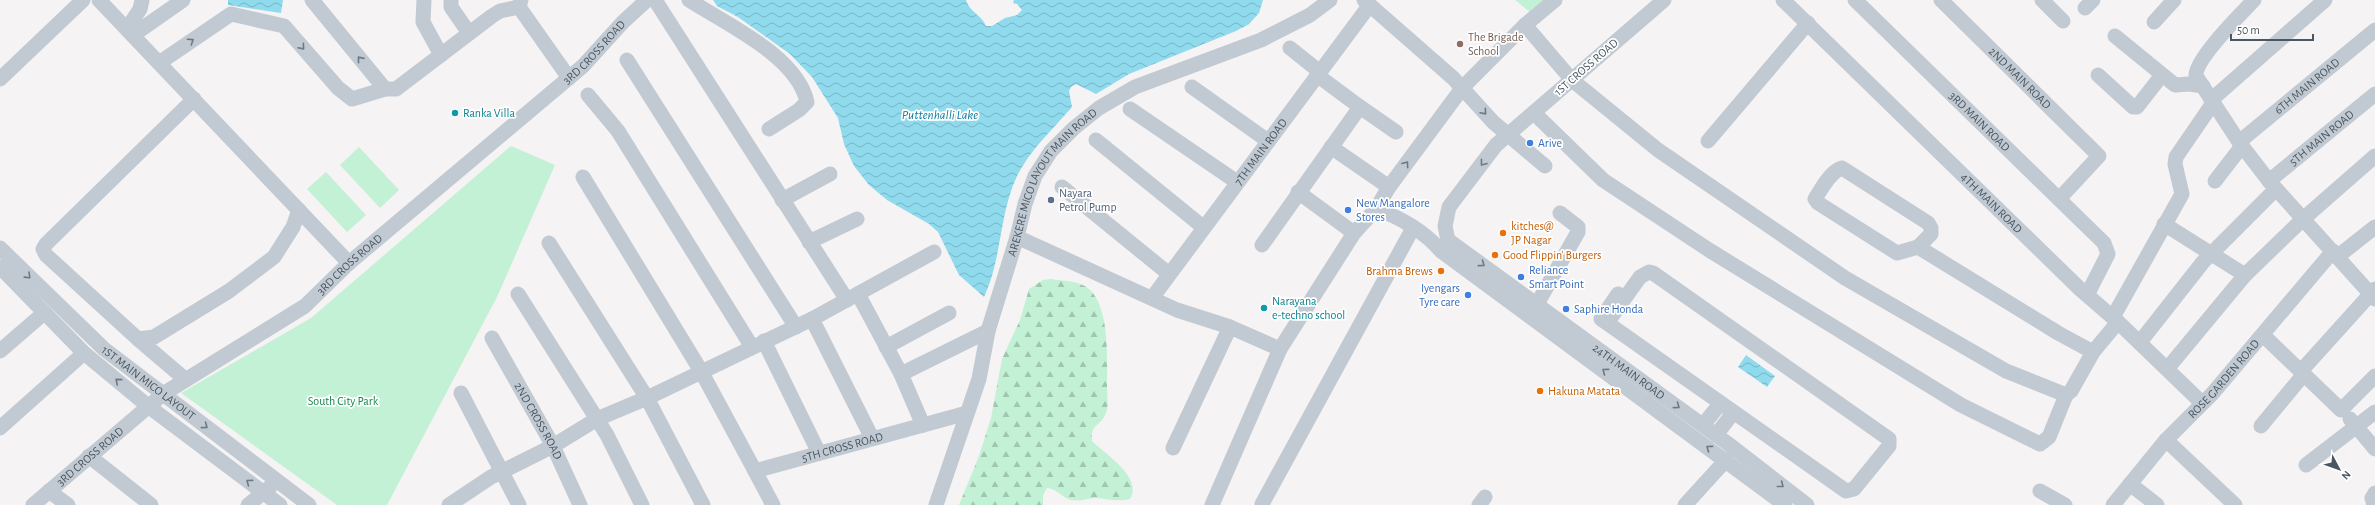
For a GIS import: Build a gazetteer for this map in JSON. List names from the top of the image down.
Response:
{
  "streets": {
    "street": [
      "3RD CROSS ROAD",
      "1ST CROSS ROAD",
      "2ND MAIN ROAD",
      "6TH MAIN ROAD",
      "3RD MAIN ROAD",
      "5TH MAIN ROAD",
      "7TH MAIN ROAD",
      "AREKERE MICO LAYOUT MAIN ROAD",
      "4TH MAIN ROAD",
      "24TH MAIN ROAD",
      "ROSE GARDEN ROAD",
      "1ST MAIN MICO LAYOUT",
      "2ND CROSS ROAD",
      "5TH CROSS ROAD"
    ]
  },
  "crossings": [
    ["3RD CROSS ROAD", "1ST MAIN MICO LAYOUT"],
    ["2ND MAIN ROAD", "3RD MAIN ROAD"],
    ["3RD MAIN ROAD", "4TH MAIN ROAD"],
    ["5TH MAIN ROAD", "4TH MAIN ROAD"],
    ["AREKERE MICO LAYOUT MAIN ROAD", "5TH CROSS ROAD"],
    ["4TH MAIN ROAD", "ROSE GARDEN ROAD"]
  ],
  "water": ["Puttenhalli Lake"],
  "parks": ["South City Park"],
  "places": [
    "The Brigade School",
    "Ranka Villa",
    "Arive",
    "Nayara Petrol Pump",
    "New Mangalore Stores",
    "kitches@ JP Nagar",
    "Good Flippin' Burgers",
    "Brahma Brews",
    "Reliance Smart Point",
    "Iyengars Tyre care",
    "Narayana e-techno school",
    "Saphire Honda",
    "Hakuna Matata"
  ],
  "scale_bar": "50 m",
  "north": "bottom right"
}
